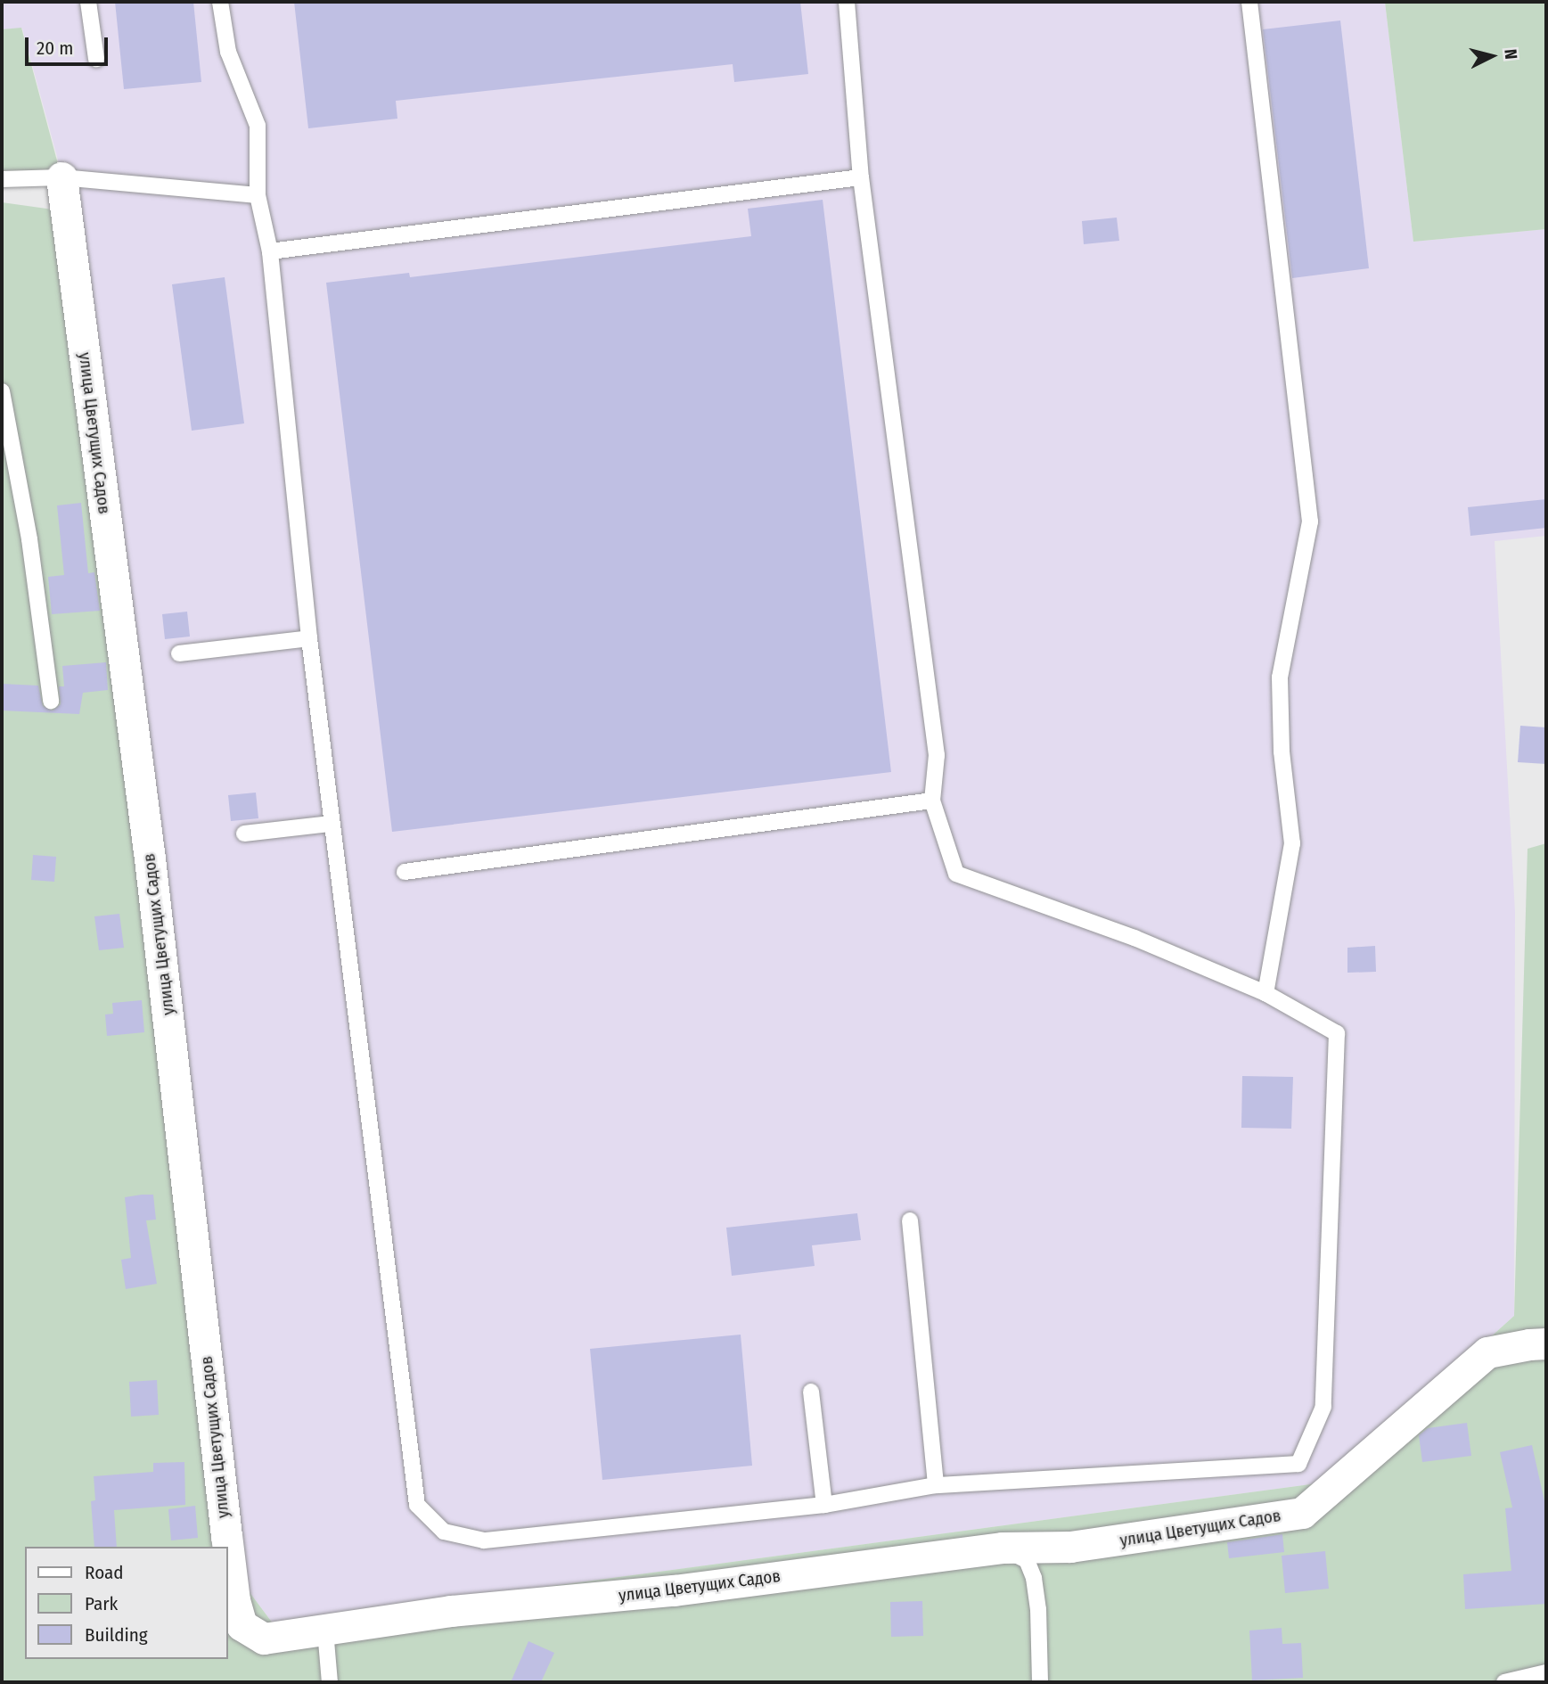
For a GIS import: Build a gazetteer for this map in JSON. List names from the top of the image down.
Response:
{
  "streets": {
    "street": ["улица Цветущих Садов"]
  },
  "legend": ["Road", "Park", "Building"],
  "scale_bar": "20 m",
  "north": "right"
}
